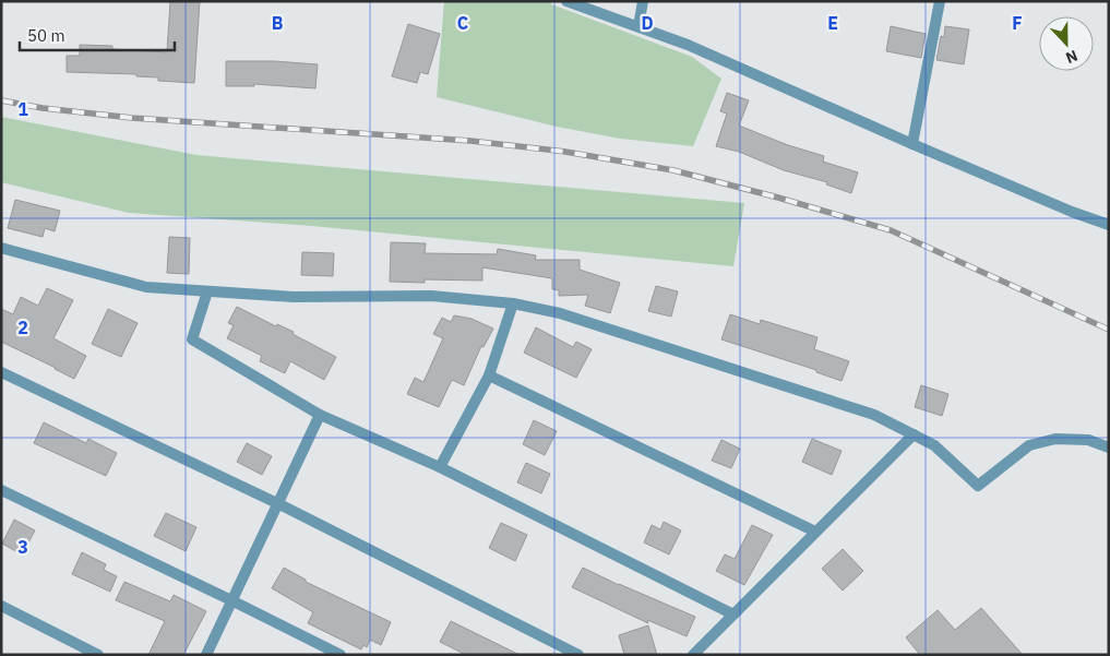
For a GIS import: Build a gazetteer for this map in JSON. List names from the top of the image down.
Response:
{
  "scale_bar": "50 m",
  "north": "bottom",
  "grid": {
    "columns": [
      "B",
      "C",
      "D",
      "E",
      "F"
    ],
    "rows": ["1", "2", "3"]
  }
}
